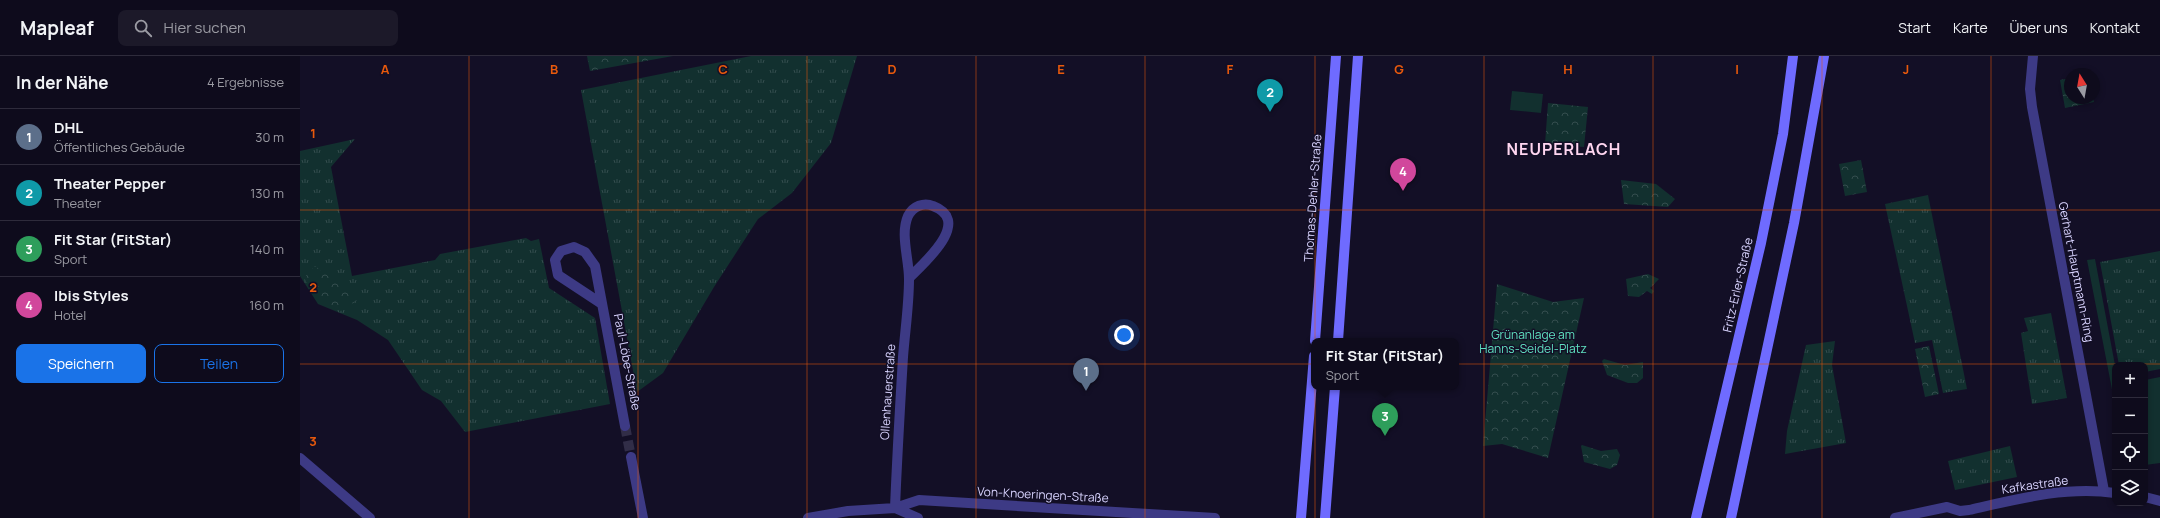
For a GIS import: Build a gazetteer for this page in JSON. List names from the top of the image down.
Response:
{
  "streets": {
    "main road": ["Thomas-Dehler-Straße", "Fritz-Erler-Straße"],
    "street": [
      "Gerhart-Hauptmann-Ring",
      "Paul-Löbe-Straße",
      "Ollenhauerstraße",
      "Kafkastraße",
      "Von-Knoeringen-Straße"
    ]
  },
  "crossings": [
    ["Gerhart-Hauptmann-Ring", "Kafkastraße"],
    ["Ollenhauerstraße", "Von-Knoeringen-Straße"]
  ],
  "districts": ["NEUPERLACH"],
  "parks": ["Grünanlage am Hanns-Seidel-Platz"],
  "north": "top",
  "page": {
    "header": "Mapleaf",
    "search": "Hier suchen",
    "nav": [
      "Start",
      "Karte",
      "Über uns",
      "Kontakt"
    ],
    "heading": ["In der Nähe", "4 Ergebnisse"],
    "pins": [
      "2",
      "4",
      "1",
      "3"
    ],
    "list": [
      {
        "mark": "1",
        "name": "DHL",
        "note": "Öffentliches Gebäude",
        "value": "30 m"
      },
      {
        "mark": "2",
        "name": "Theater Pepper",
        "note": "Theater",
        "value": "130 m"
      },
      {
        "mark": "3",
        "name": "Fit Star (FitStar)",
        "note": "Sport",
        "value": "140 m"
      },
      {
        "mark": "4",
        "name": "Ibis Styles",
        "note": "Hotel",
        "value": "160 m"
      }
    ],
    "buttons": ["Speichern", "Teilen"],
    "popup": ["Fit Star (FitStar)", "Sport"],
    "map_buttons": ["+", "−"]
  },
  "grid": {
    "columns": [
      "A",
      "B",
      "C",
      "D",
      "E",
      "F",
      "G",
      "H",
      "I",
      "J"
    ],
    "rows": ["1", "2", "3"]
  }
}
